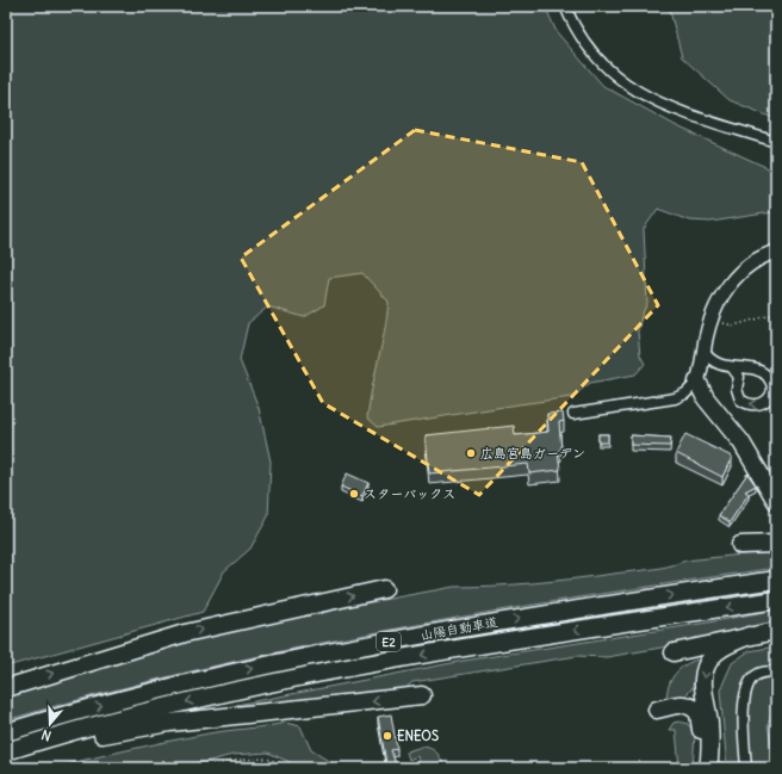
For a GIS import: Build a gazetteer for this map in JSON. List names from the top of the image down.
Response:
{
  "streets": {
    "highway": ["山陽自動車道", "E2"]
  },
  "places": ["広島宮島ガーデン", "スターバックス", "ENEOS"],
  "north": "bottom"
}
